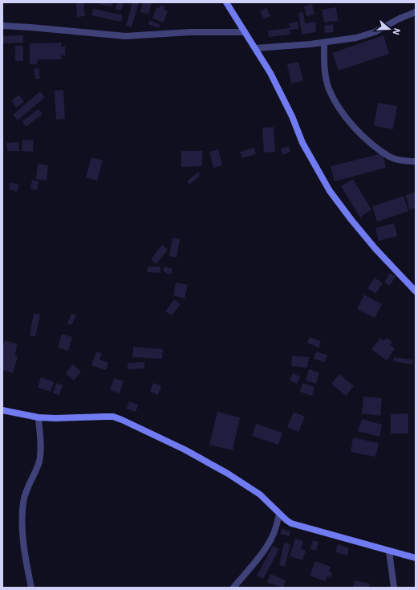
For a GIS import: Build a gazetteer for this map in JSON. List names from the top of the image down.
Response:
{
  "north": "right"
}
